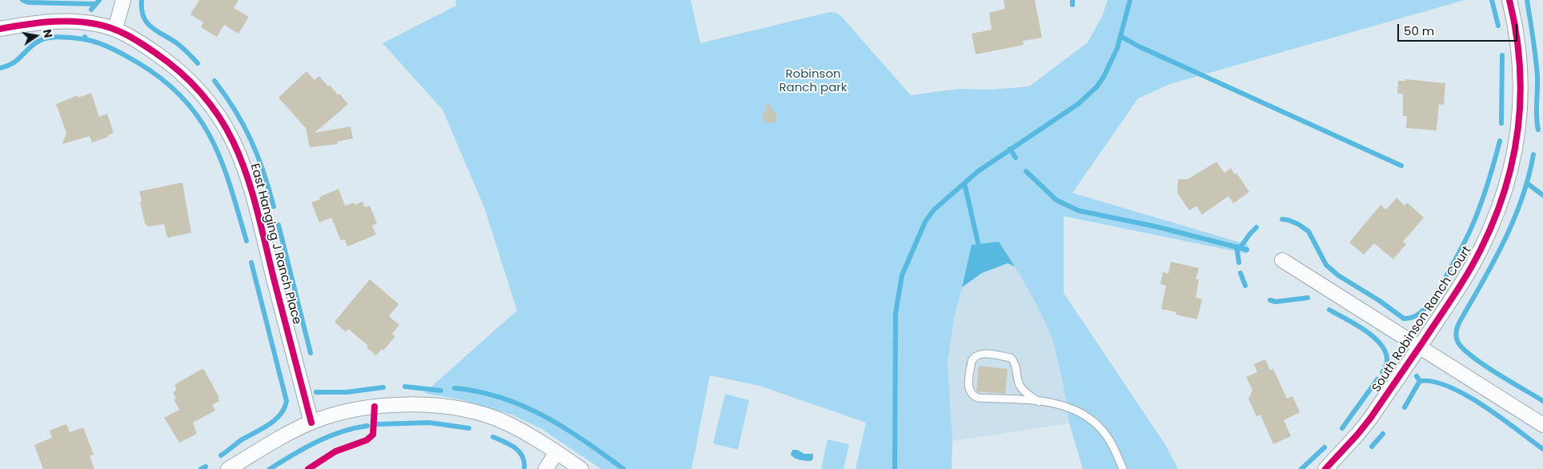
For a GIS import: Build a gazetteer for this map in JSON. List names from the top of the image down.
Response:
{
  "streets": {
    "street": ["East Hanging J Ranch Place", "South Robinson Ranch Court"]
  },
  "parks": ["Robinson Ranch park"],
  "scale_bar": "50 m",
  "north": "right"
}
